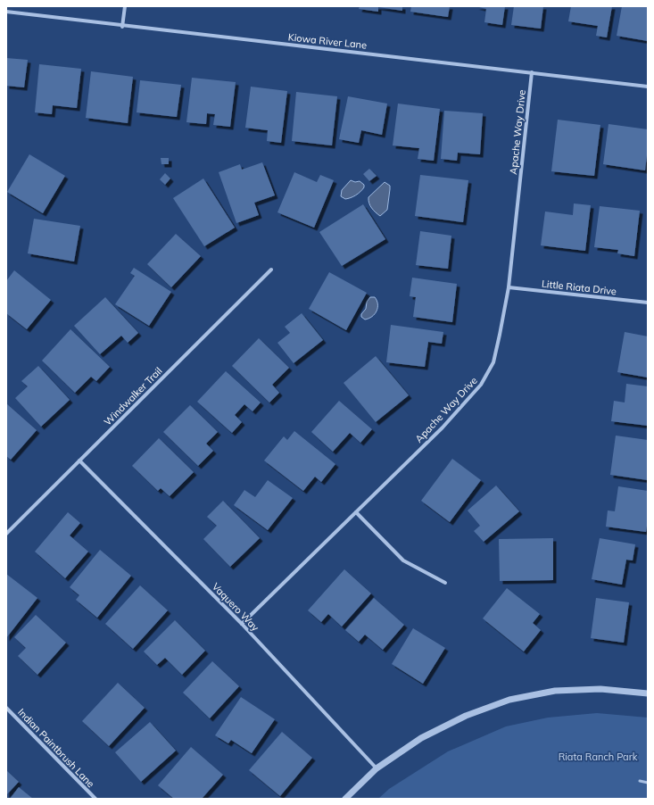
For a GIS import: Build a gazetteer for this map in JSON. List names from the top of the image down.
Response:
{
  "streets": {
    "street": [
      "Kiowa River Lane",
      "Apache Way Drive",
      "Little Riata Drive",
      "Windwalker Trail",
      "Vaquero Way",
      "Indian Paintbrush Lane"
    ]
  },
  "crossings": [
    ["Kiowa River Lane", "Apache Way Drive"],
    ["Apache Way Drive", "Little Riata Drive"],
    ["Apache Way Drive", "Vaquero Way"],
    ["Windwalker Trail", "Vaquero Way"]
  ],
  "parks": ["Riata Ranch Park"]
}
